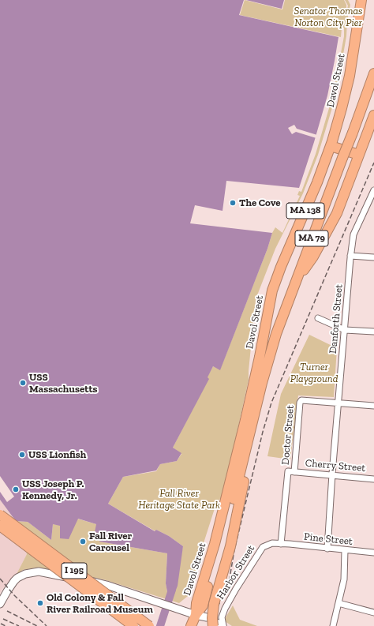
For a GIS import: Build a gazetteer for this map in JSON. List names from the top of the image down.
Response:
{
  "streets": {
    "highway": [
      "Davol Street",
      "MA 138",
      "MA 79",
      "I 195"
    ],
    "street": [
      "Danforth Street",
      "Doctor Street",
      "Cherry Street",
      "Pine Street",
      "Harbor Street"
    ]
  },
  "crossings": [
    ["Danforth Street", "Doctor Street"],
    ["Danforth Street", "Cherry Street"],
    ["Danforth Street", "Pine Street"],
    ["Doctor Street", "Cherry Street"],
    ["Pine Street", "Harbor Street"]
  ],
  "parks": ["Senator Thomas Norton City Pier", "Turner Playground", "Fall River Heritage State Park"],
  "places": [
    "The Cove",
    "USS Massachusetts",
    "USS Lionfish",
    "USS Joseph P. Kennedy, Jr.",
    "Fall River Carousel",
    "Old Colony & Fall River Railroad Museum"
  ]
}
